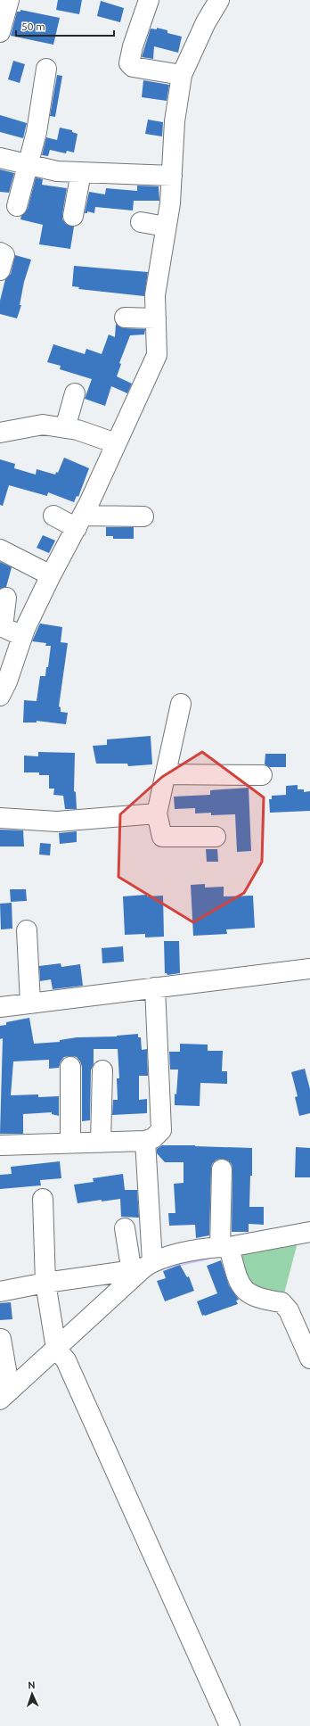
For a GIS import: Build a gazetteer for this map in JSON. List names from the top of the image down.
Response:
{
  "scale_bar": "50 m",
  "north": "top"
}
